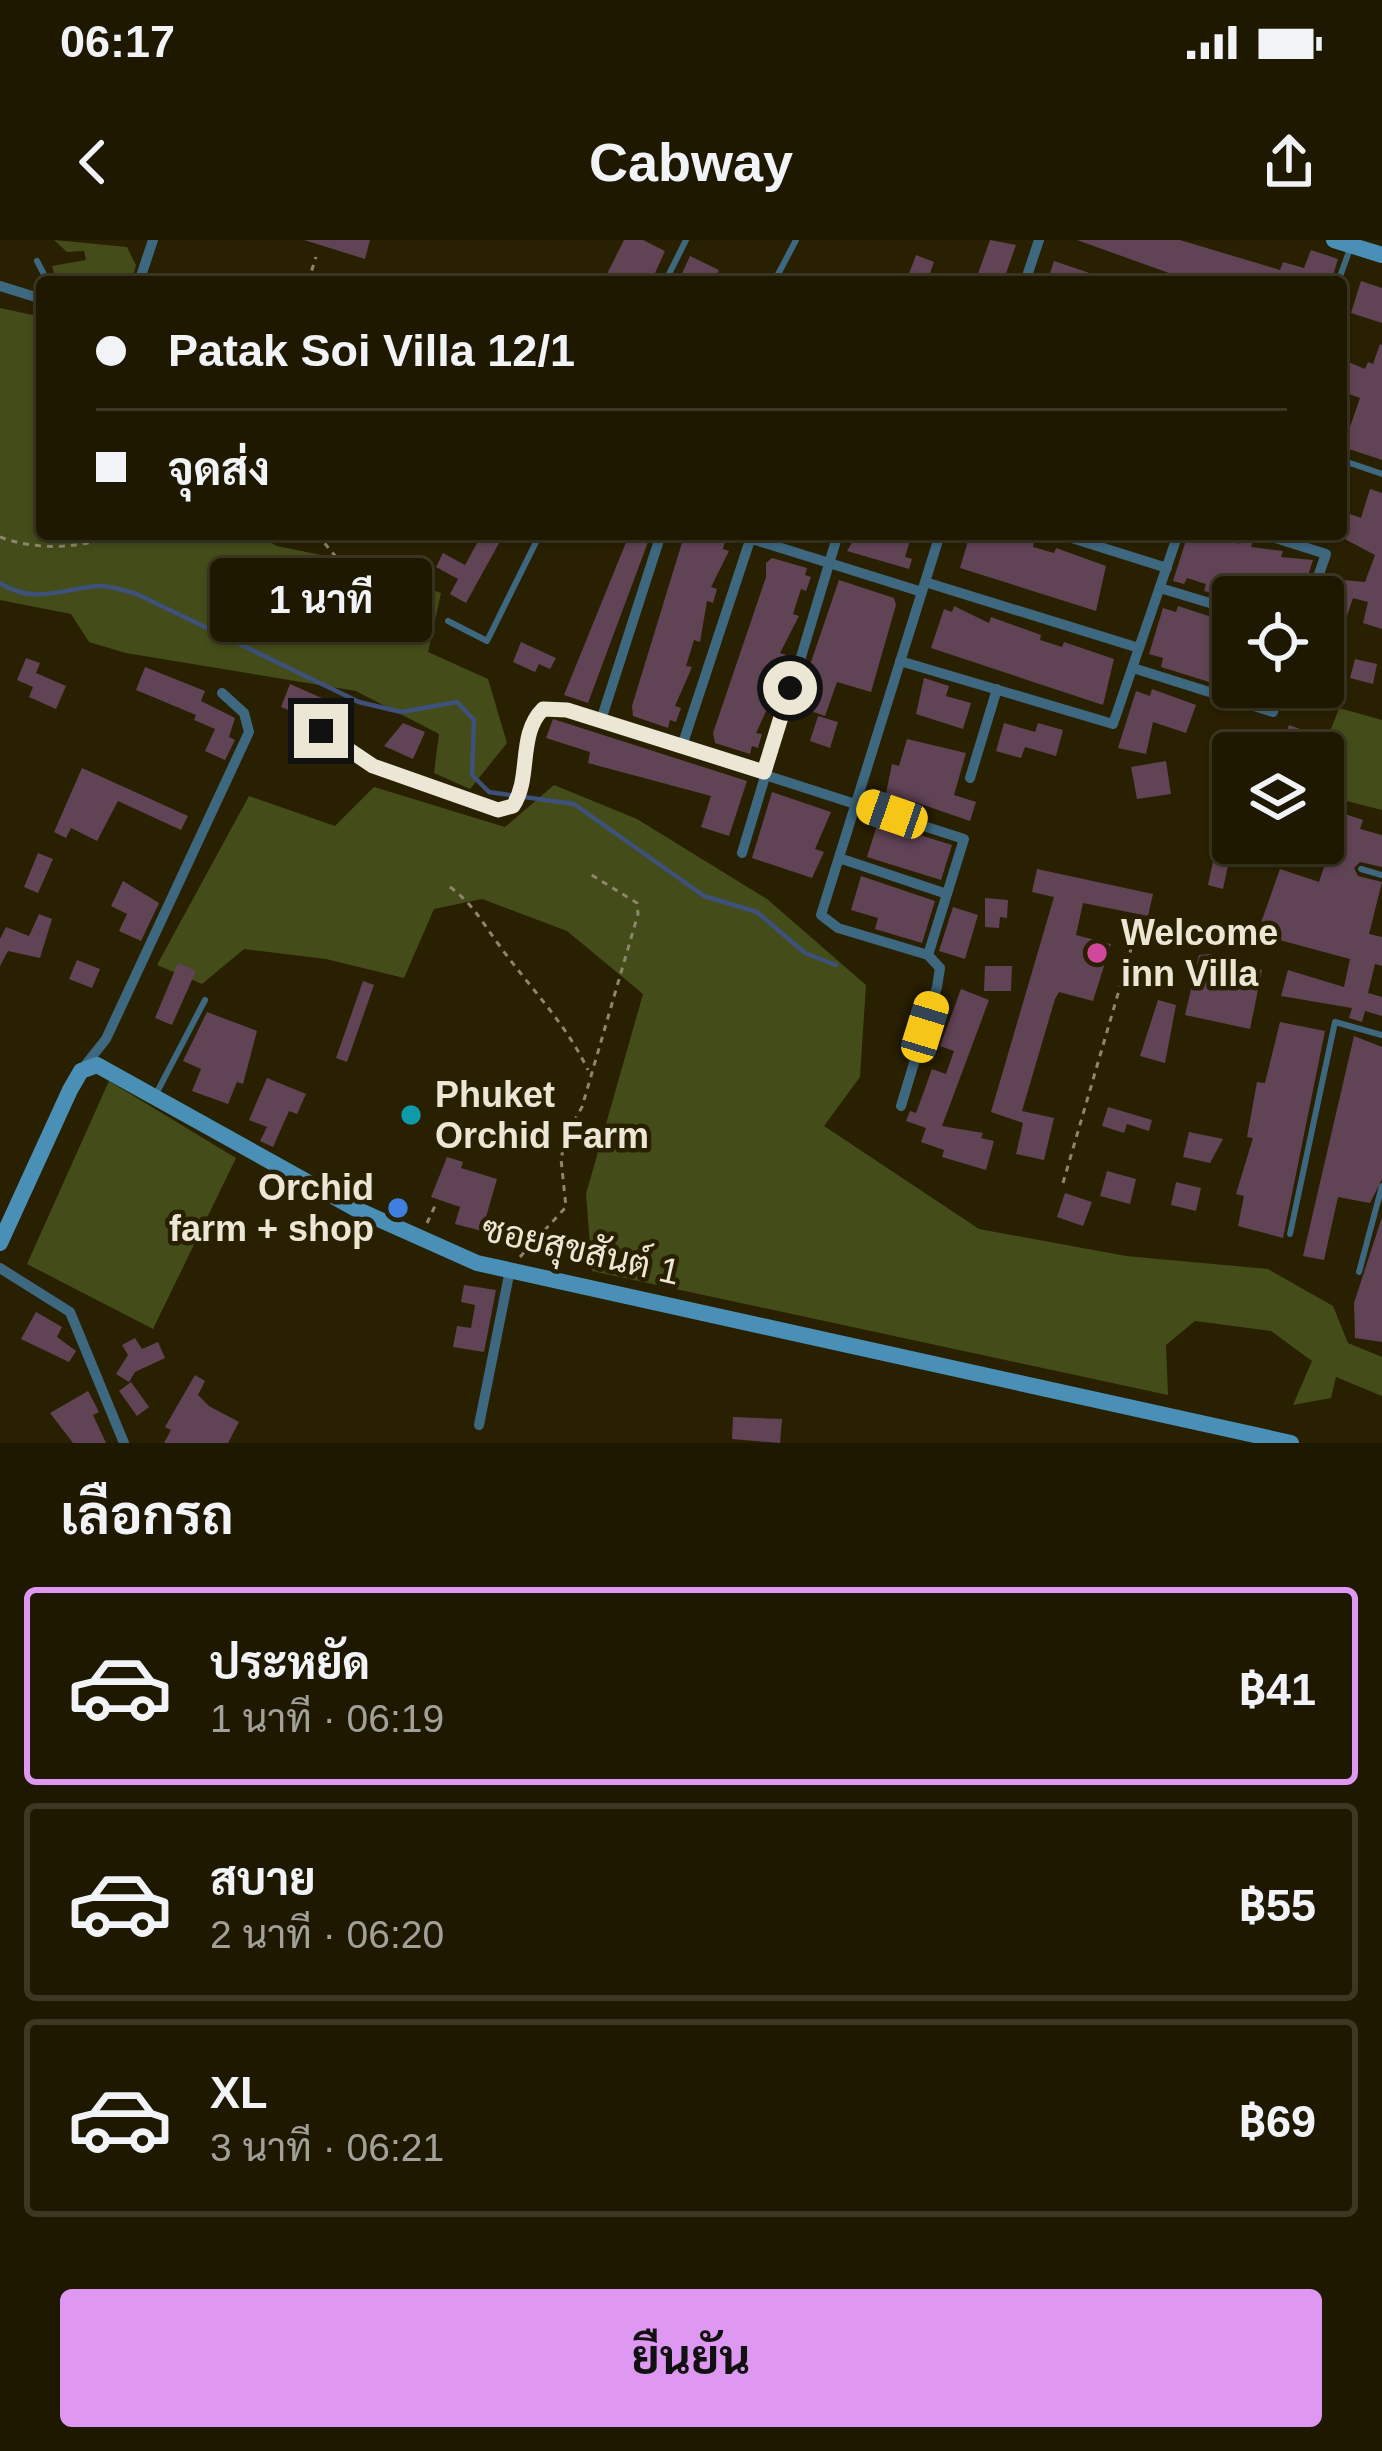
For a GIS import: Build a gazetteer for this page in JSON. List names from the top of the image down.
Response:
{
  "streets": {
    "street": ["ซอยสุขสันต์ 1"]
  },
  "places": ["Welcome inn Villa", "Phuket Orchid Farm", "Orchid farm + shop"],
  "page": {
    "status": "06:17",
    "header": "Cabway",
    "banner": ["Patak Soi Villa 12/1", "จุดส่ง"],
    "bubble": "1 นาที",
    "heading": "เลือกรถ",
    "list": [
      {
        "name": "ประหยัด",
        "note": "1 นาที · 06:19",
        "value": "฿41"
      },
      {
        "name": "สบาย",
        "note": "2 นาที · 06:20",
        "value": "฿55"
      },
      {
        "name": "XL",
        "note": "3 นาที · 06:21",
        "value": "฿69"
      }
    ],
    "buttons": "ยืนยัน"
  }
}
